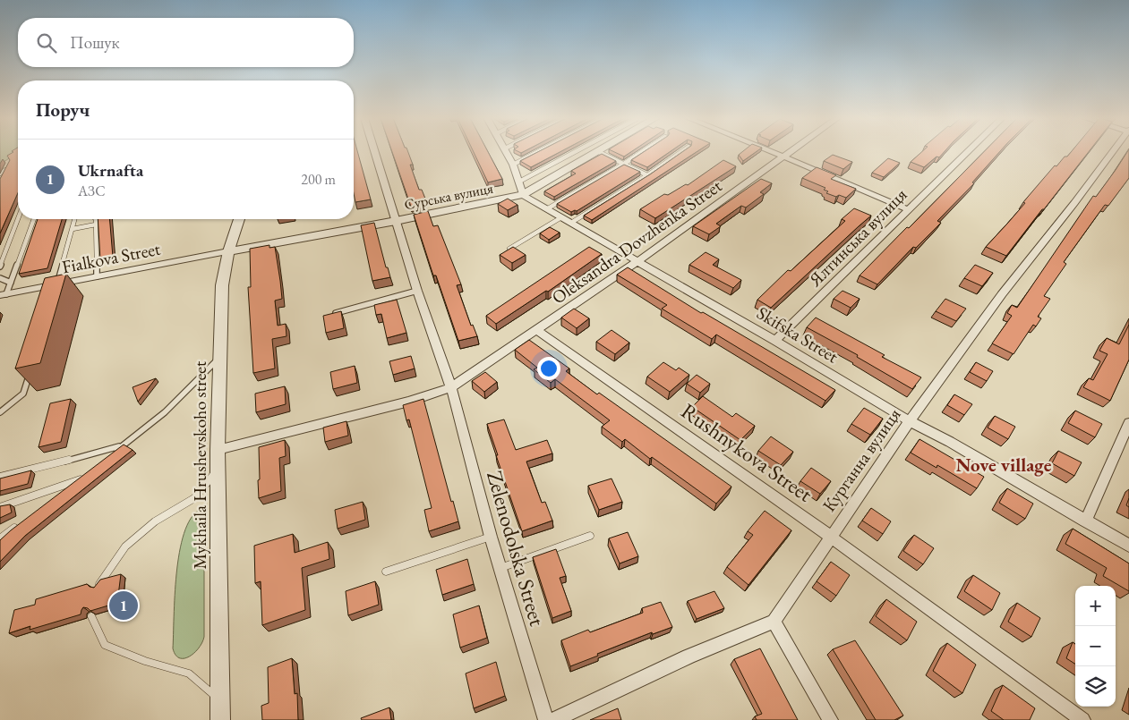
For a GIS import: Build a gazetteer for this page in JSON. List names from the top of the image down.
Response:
{
  "streets": {
    "street": [
      "Сурська вулиця",
      "Ялтинська вулиця",
      "Oleksandra Dovzhenka Street",
      "Fialkova Street",
      "Skifska Street",
      "Rushnykova Street",
      "Курганна вулиця",
      "Mykhaila Hrushevskoho street",
      "Zelenodolska Street"
    ]
  },
  "crossings": [
    ["Сурська вулиця", "Fialkova Street"],
    ["Сурська вулиця", "Skifska Street"],
    ["Сурська вулиця", "Mykhaila Hrushevskoho street"],
    ["Сурська вулиця", "Zelenodolska Street"],
    ["Ялтинська вулиця", "Skifska Street"],
    ["Oleksandra Dovzhenka Street", "Skifska Street"],
    ["Oleksandra Dovzhenka Street", "Rushnykova Street"],
    ["Oleksandra Dovzhenka Street", "Zelenodolska Street"],
    ["Fialkova Street", "Mykhaila Hrushevskoho street"],
    ["Skifska Street", "Курганна вулиця"],
    ["Rushnykova Street", "Курганна вулиця"]
  ],
  "districts": ["Nove village"],
  "page": {
    "search": "Пошук",
    "heading": "Поруч",
    "list": [
      {
        "mark": "1",
        "name": "Ukrnafta",
        "note": "АЗС",
        "value": "200 m"
      }
    ],
    "map_buttons": ["+", "−"],
    "pins": "1"
  }
}
